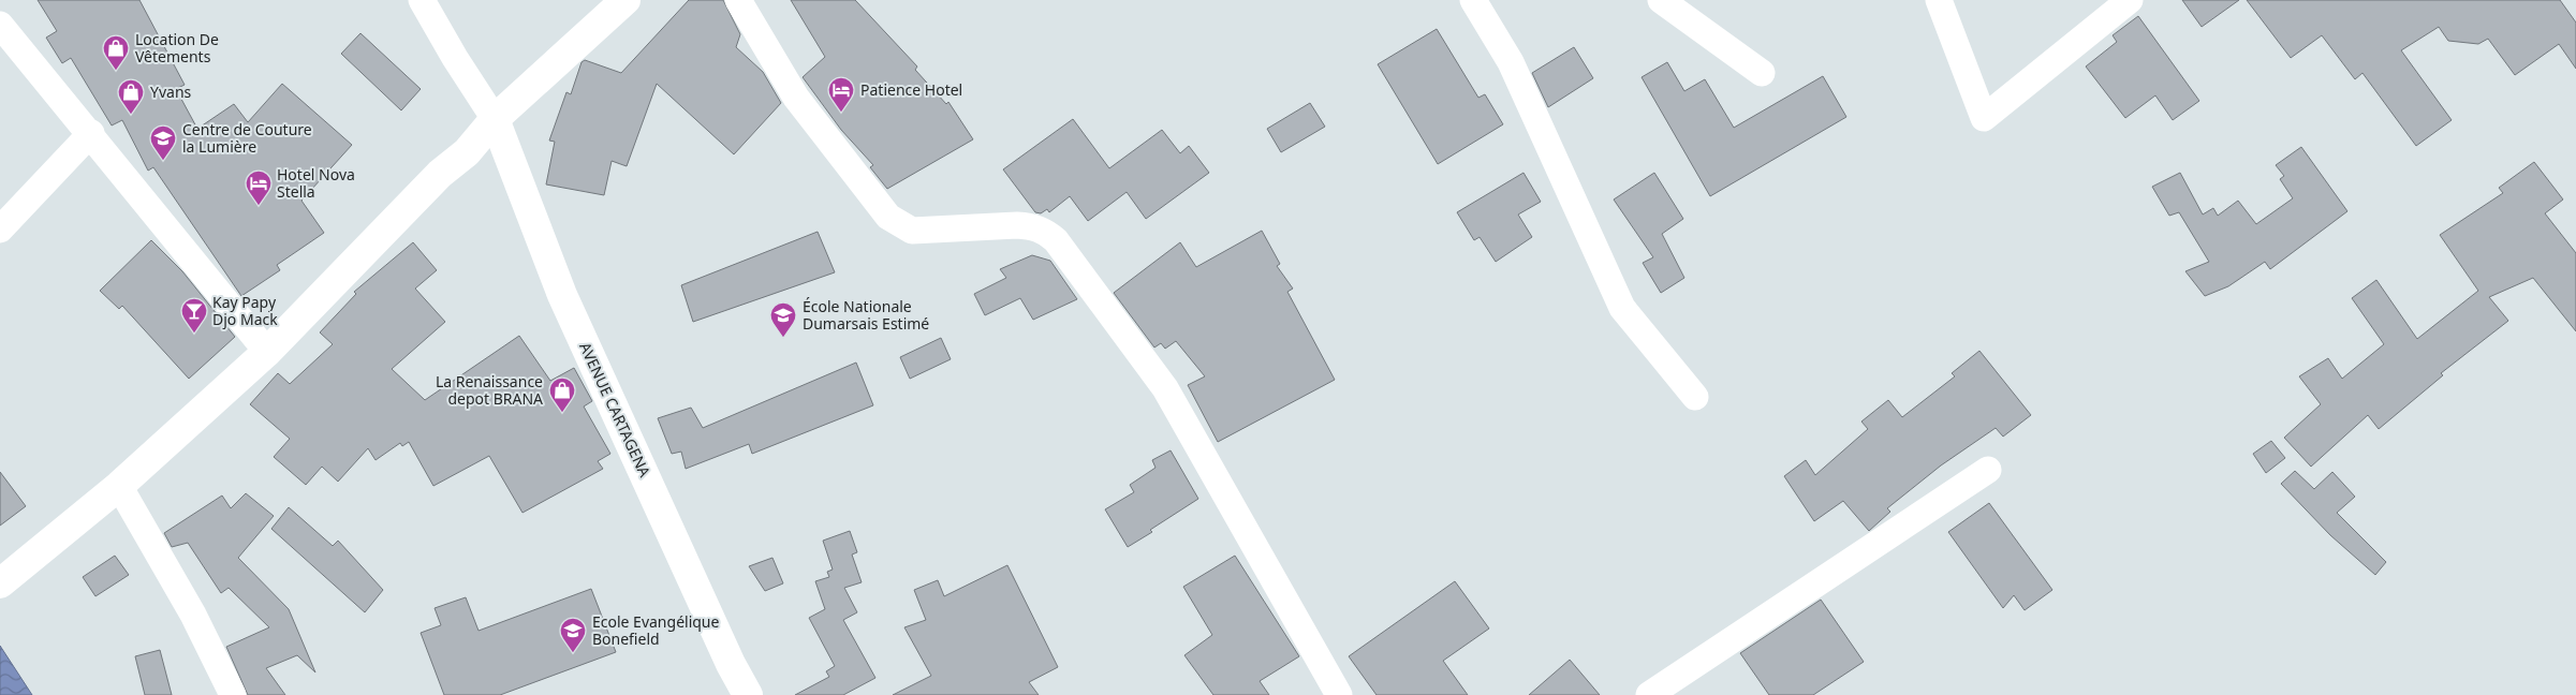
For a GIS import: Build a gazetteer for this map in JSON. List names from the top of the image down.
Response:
{
  "streets": {
    "main road": ["AVENUE CARTAGENA"]
  },
  "places": {
    "shop": ["Location De Vêtements", "Yvans", "La Renaissance depot BRANA"],
    "hotel": ["Patience Hotel", "Hotel Nova Stella"],
    "school or university": ["Centre de Couture la Lumière", "École Nationale Dumarsais Estimé", "Ecole Evangélique Bonefield"],
    "bar": ["Kay Papy Djo Mack"]
  }
}
